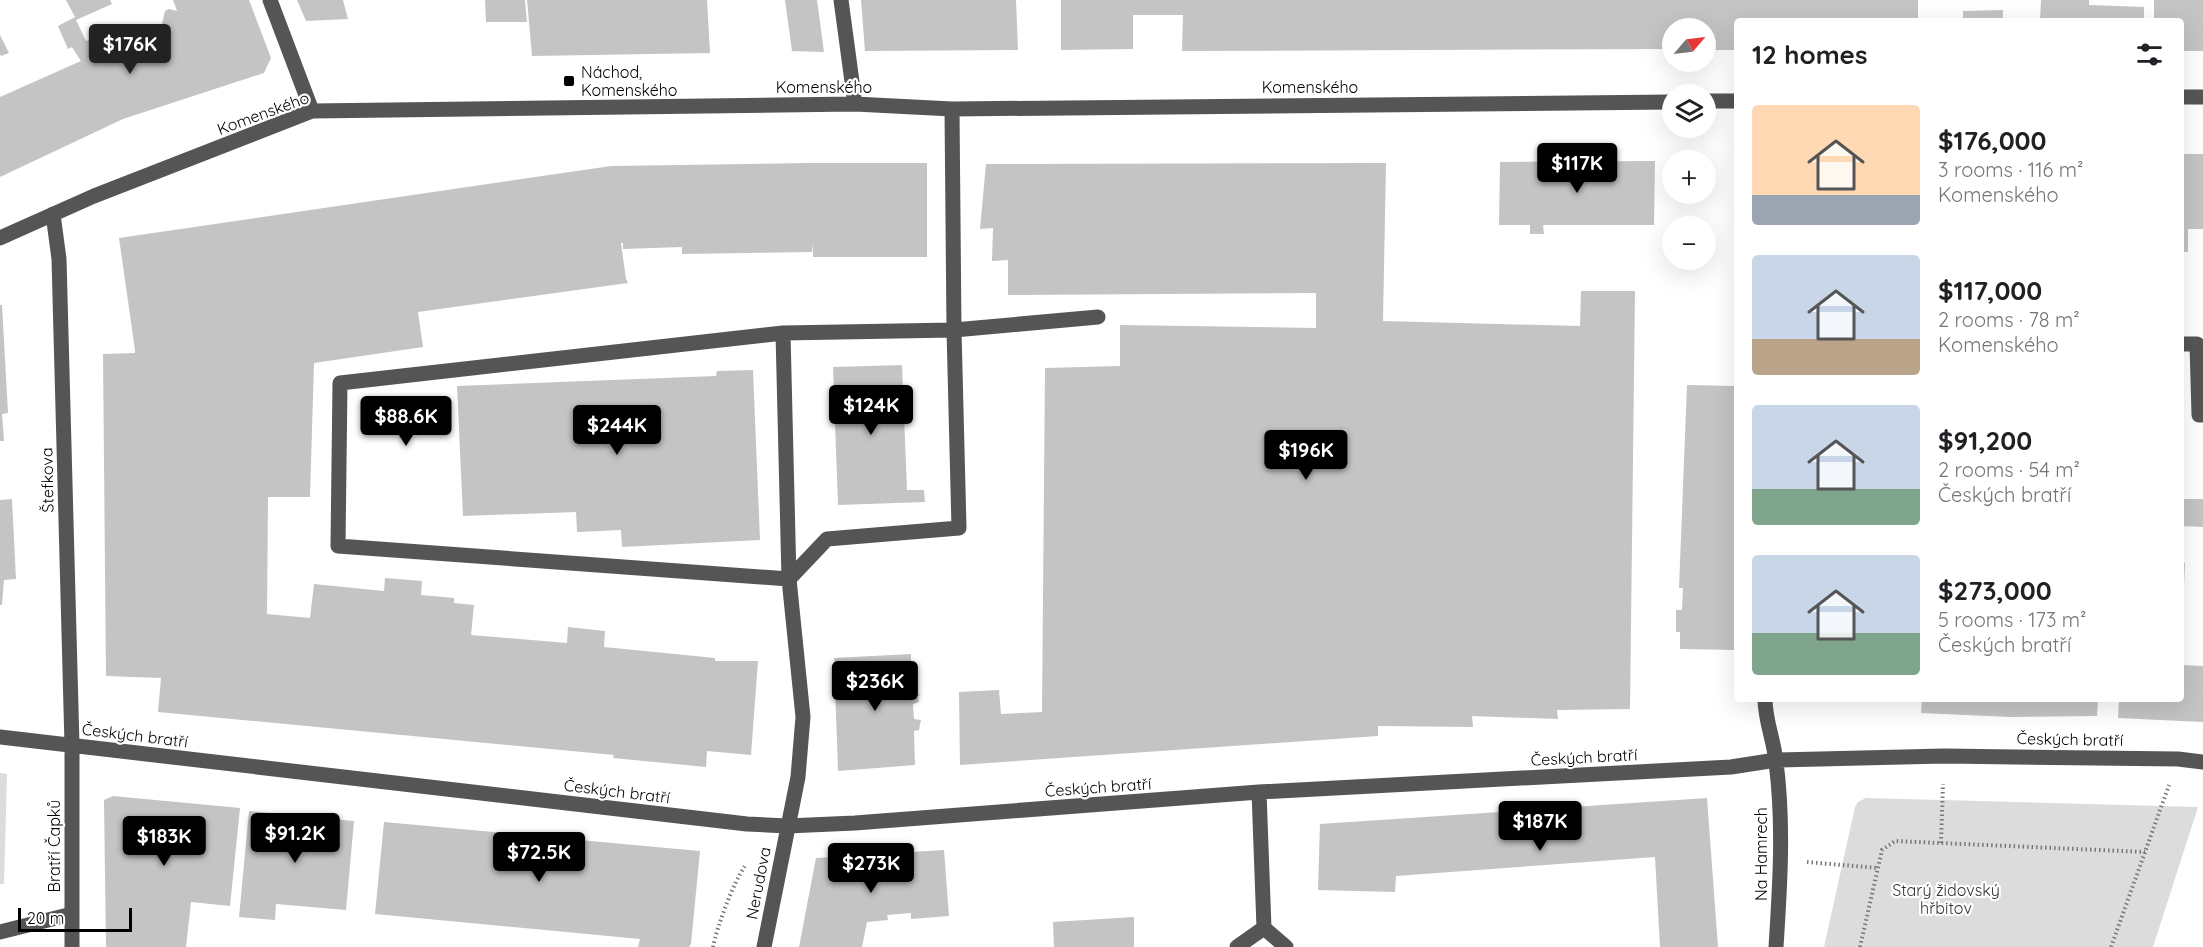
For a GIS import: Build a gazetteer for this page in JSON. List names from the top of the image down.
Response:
{
  "streets": {
    "street": [
      "Komenského",
      "Štefkova",
      "Českých bratří",
      "Bratří Čapků",
      "Na Hamrech",
      "Nerudova"
    ]
  },
  "crossings": [
    ["Komenského", "Štefkova"],
    ["Štefkova", "Českých bratří"],
    ["Štefkova", "Bratří Čapků"],
    ["Českých bratří", "Bratří Čapků"],
    ["Českých bratří", "Na Hamrech"],
    ["Českých bratří", "Nerudova"]
  ],
  "parks": ["Starý židovský hřbitov"],
  "places": {
    "transit": ["Náchod, Komenského"]
  },
  "scale_bar": "20 m",
  "north": "top right",
  "page": {
    "map_buttons": ["+", "−"],
    "heading": "12 homes",
    "price": [
      "$176K",
      "$117K",
      "$124K",
      "$88.6K",
      "$244K",
      "$196K",
      "$236K",
      "$187K",
      "$91.2K",
      "$183K",
      "$72.5K",
      "$273K"
    ],
    "list": [
      {
        "name": "$176,000",
        "note": "3 rooms · 116 m² · Komenského"
      },
      {
        "name": "$117,000",
        "note": "2 rooms · 78 m² · Komenského"
      },
      {
        "name": "$91,200",
        "note": "2 rooms · 54 m² · Českých bratří"
      },
      {
        "name": "$273,000",
        "note": "5 rooms · 173 m² · Českých bratří"
      }
    ],
    "scale": "20 m"
  }
}
